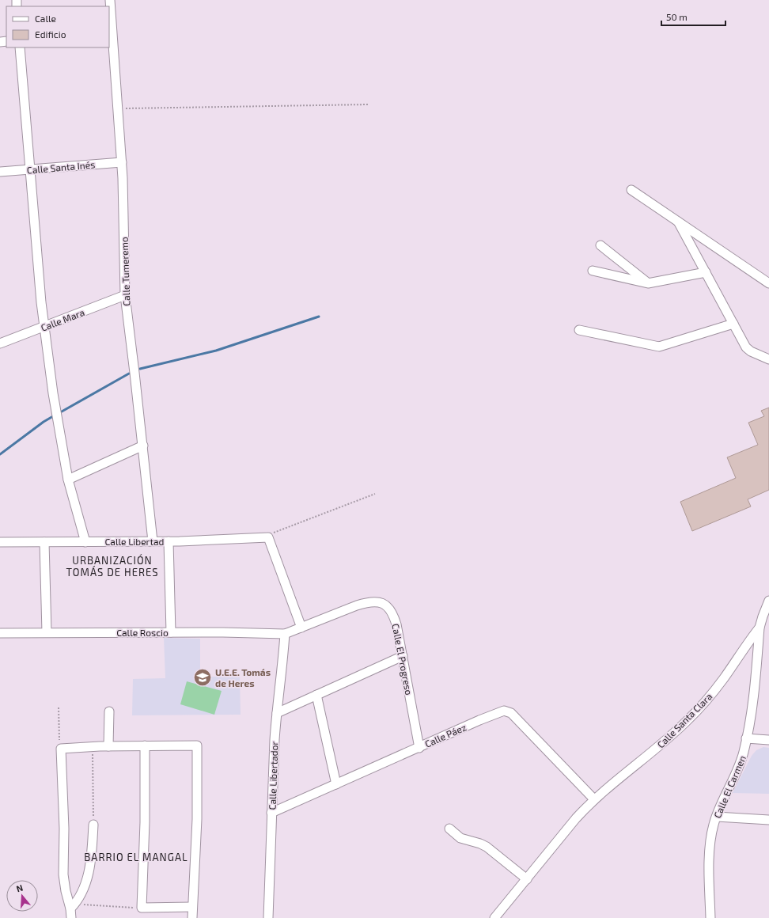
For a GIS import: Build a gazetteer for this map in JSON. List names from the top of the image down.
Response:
{
  "streets": {
    "street": [
      "Calle Santa Inés",
      "Calle Tumeremo",
      "Calle Mara",
      "Calle Libertad",
      "Calle Roscio",
      "Calle El Progreso",
      "Calle Santa Clara",
      "Calle Páez",
      "Calle Libertador",
      "Calle El Carmen"
    ]
  },
  "crossings": [
    ["Calle Santa Inés", "Calle Tumeremo"],
    ["Calle Tumeremo", "Calle Mara"],
    ["Calle Tumeremo", "Calle Libertad"],
    ["Calle Roscio", "Calle El Progreso"],
    ["Calle Roscio", "Calle Libertador"],
    ["Calle El Progreso", "Calle Páez"],
    ["Calle El Progreso", "Calle Libertador"],
    ["Calle Santa Clara", "Calle Páez"],
    ["Calle Santa Clara", "Calle El Carmen"],
    ["Calle Páez", "Calle Libertador"]
  ],
  "districts": ["URBANIZACIÓN TOMÁS DE HERES", "BARRIO EL MANGAL"],
  "places": {
    "school or university": ["U.E.E. Tomás de Heres"]
  },
  "legend": ["Calle", "Edificio"],
  "scale_bar": "50 m",
  "north": "top"
}
